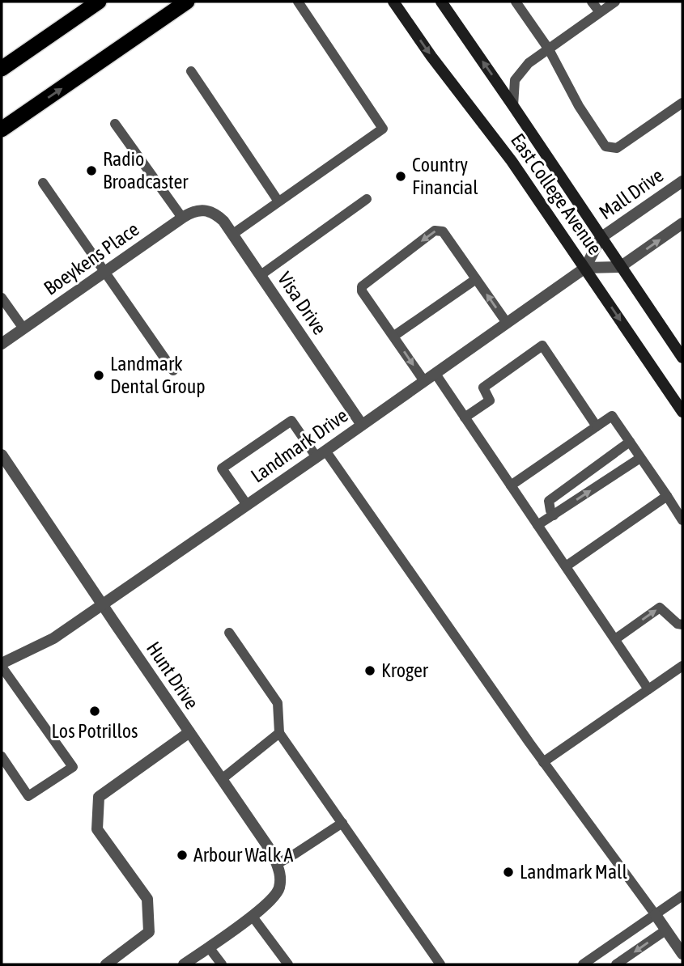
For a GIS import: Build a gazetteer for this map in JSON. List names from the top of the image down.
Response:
{
  "streets": {
    "main road": ["East College Avenue"],
    "street": [
      "Mall Drive",
      "Boeykens Place",
      "Visa Drive",
      "Landmark Drive",
      "Hunt Drive"
    ]
  },
  "crossings": [
    ["East College Avenue", "Mall Drive"],
    ["East College Avenue", "Landmark Drive"],
    ["Mall Drive", "Landmark Drive"],
    ["Boeykens Place", "Visa Drive"],
    ["Visa Drive", "Landmark Drive"],
    ["Landmark Drive", "Hunt Drive"]
  ],
  "places": [
    "Radio Broadcaster",
    "Country Financial",
    "Landmark Dental Group",
    "Kroger",
    "Los Potrillos",
    "Arbour Walk A",
    "Landmark Mall"
  ]
}
